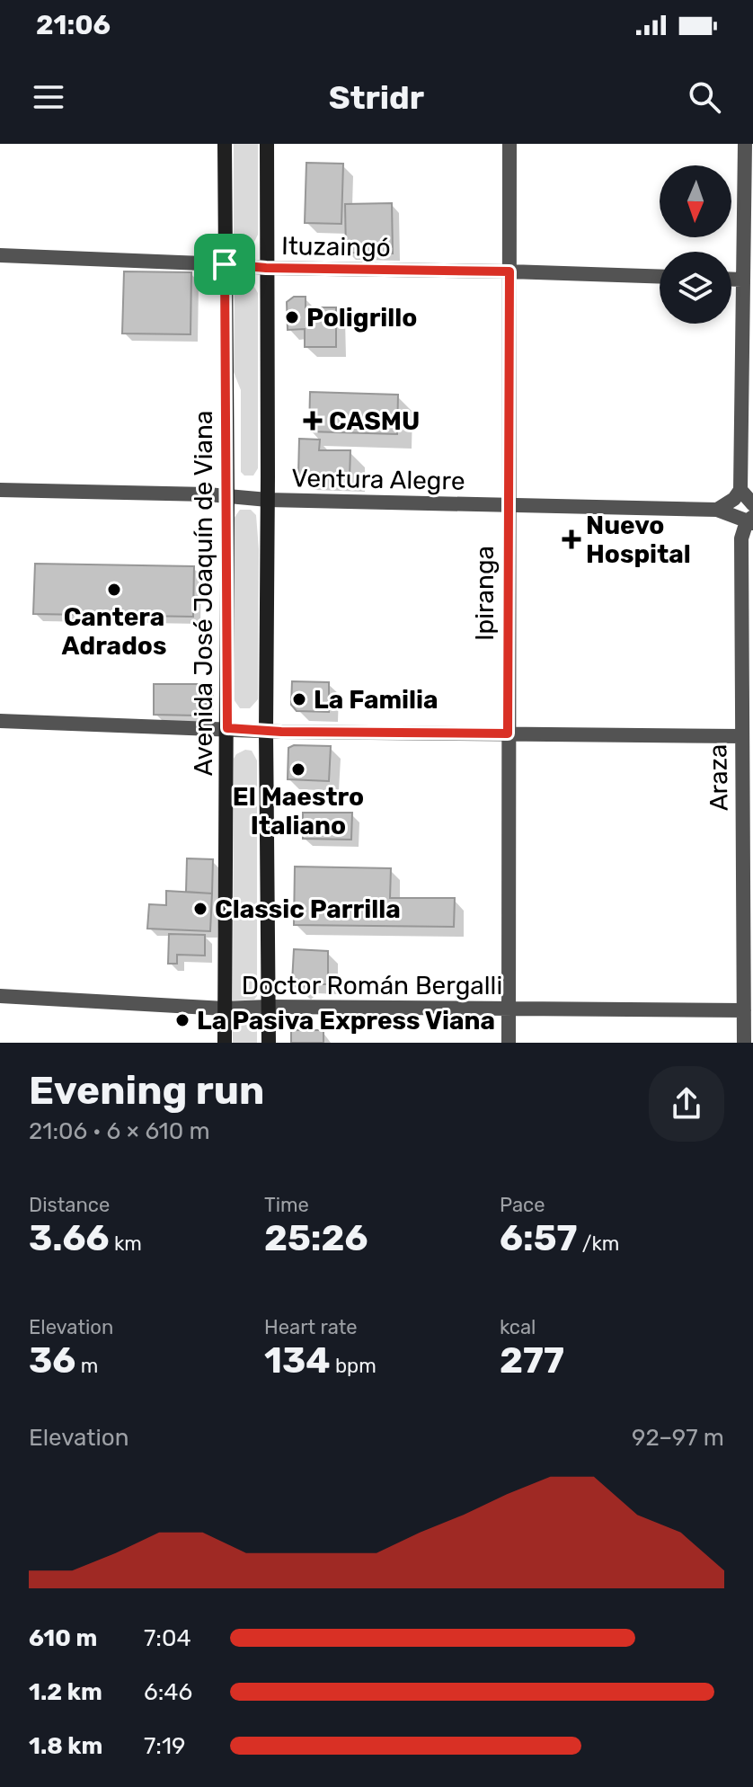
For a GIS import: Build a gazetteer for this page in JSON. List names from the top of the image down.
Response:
{
  "streets": {
    "main road": ["Avenida José Joaquín de Viana"],
    "street": [
      "Ituzaingó",
      "Ventura Alegre",
      "Ipiranga",
      "Araza",
      "Doctor Román Bergalli"
    ]
  },
  "crossings": [
    ["Ituzaingó", "Avenida José Joaquín de Viana"],
    ["Ituzaingó", "Ipiranga"],
    ["Ventura Alegre", "Avenida José Joaquín de Viana"],
    ["Ventura Alegre", "Ipiranga"],
    ["Ventura Alegre", "Araza"],
    ["Avenida José Joaquín de Viana", "Doctor Román Bergalli"],
    ["Ipiranga", "Doctor Román Bergalli"],
    ["Araza", "Doctor Román Bergalli"]
  ],
  "places": {
    "other": [
      "Poligrillo",
      "Cantera Adrados",
      "La Familia",
      "El Maestro Italiano",
      "Classic Parrilla",
      "La Pasiva Express Viana"
    ],
    "health": ["CASMU", "Nuevo Hospital"]
  },
  "north": "bottom",
  "page": {
    "status": "21:06",
    "header": "Stridr",
    "heading": ["Evening run", "21:06 · 6 × 610 m"],
    "stats": [
      ["Distance", "3.66 km"],
      ["Time", "25:26"],
      ["Pace", "6:57 /km"],
      ["Elevation", "36 m"],
      ["Heart rate", "134 bpm"],
      ["kcal", "277"]
    ],
    "chart": ["Elevation", "92–97 m"],
    "list": [
      {
        "name": "610 m",
        "note": "7:04"
      },
      {
        "name": "1.2 km",
        "note": "6:46"
      },
      {
        "name": "1.8 km",
        "note": "7:19"
      }
    ]
  }
}
